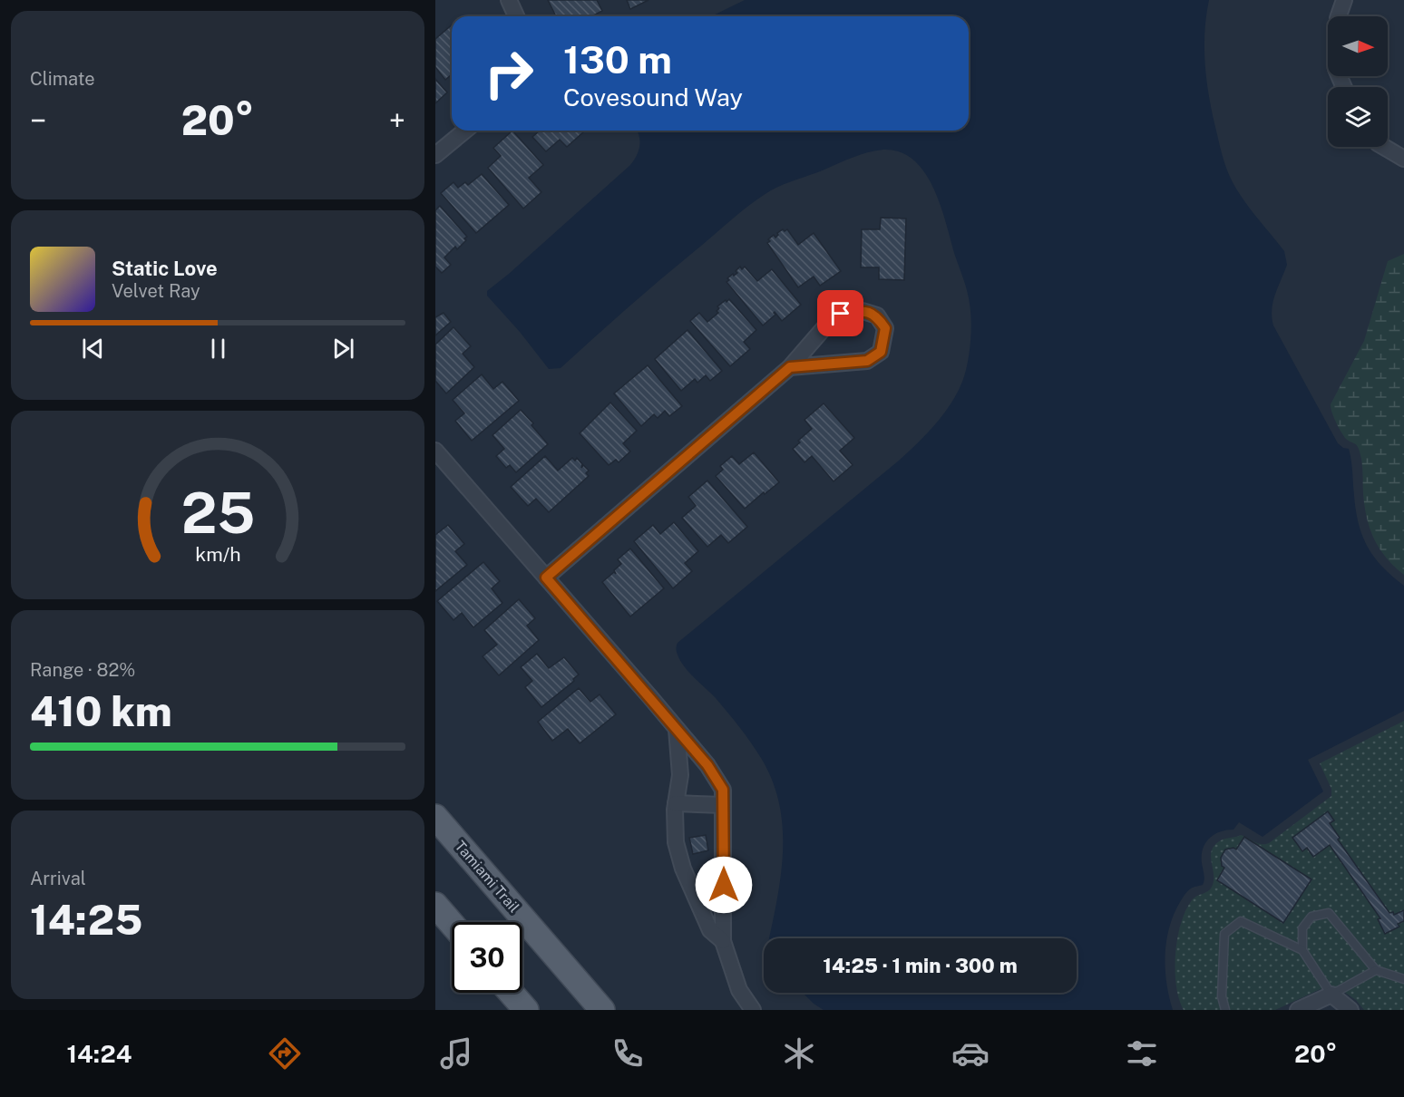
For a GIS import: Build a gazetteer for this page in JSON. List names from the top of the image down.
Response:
{
  "streets": {
    "main road": ["Tamiami Trail"]
  },
  "north": "right",
  "page": {
    "tile": [
      "Climate",
      ["Range · 82%", "410 km"],
      ["Arrival", "14:25"]
    ],
    "turn": ["130 m", "Covesound Way"],
    "heat": ["−", "20°", "+"],
    "song": ["Static Love", "Velvet Ray"],
    "limit": "30",
    "trip": "14:25 · 1 min · 300 m",
    "tabs": ["14:24", "20°"],
    "gauge": ["25", "km/h"]
  }
}
